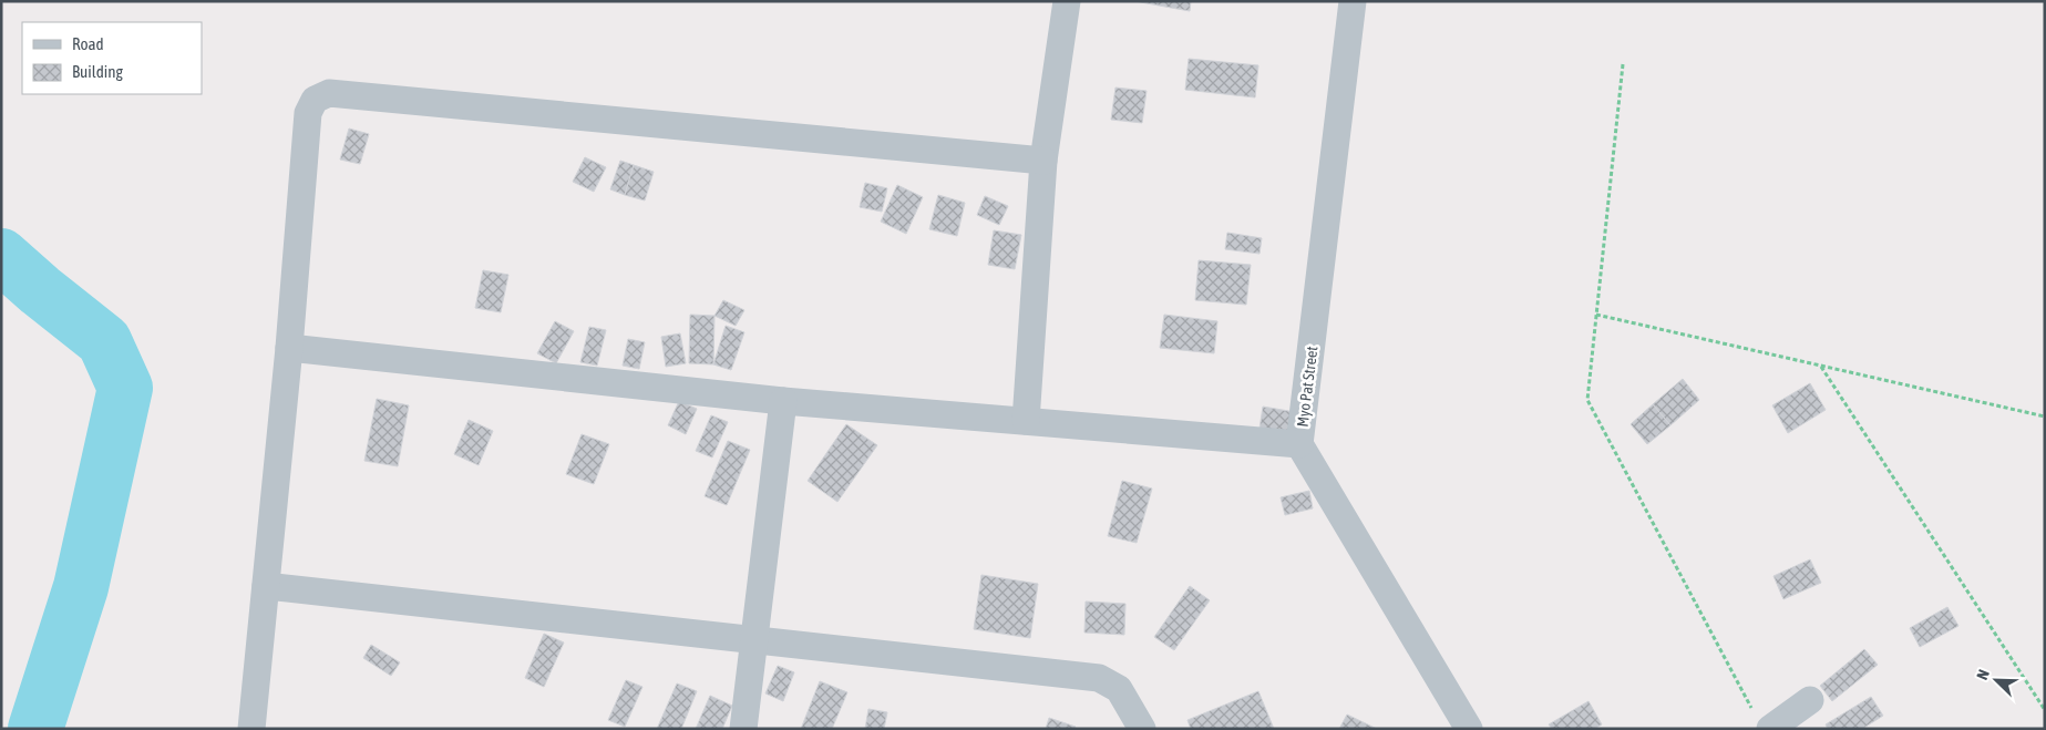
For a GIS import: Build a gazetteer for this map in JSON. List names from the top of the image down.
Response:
{
  "streets": {
    "street": ["Myo Pat Street"]
  },
  "legend": ["Road", "Building"],
  "north": "top left"
}
